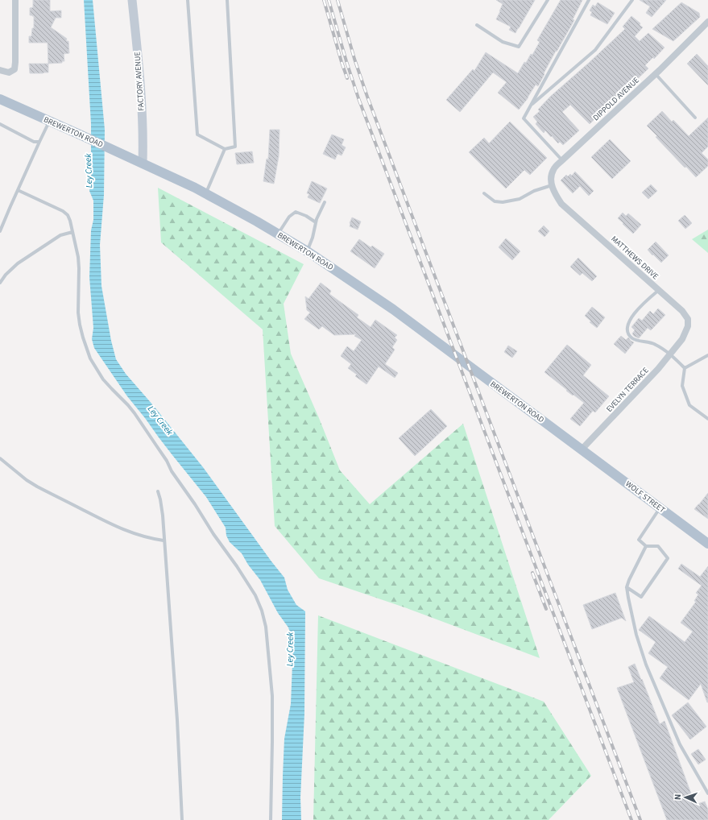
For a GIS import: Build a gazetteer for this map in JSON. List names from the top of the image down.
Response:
{
  "streets": {
    "main road": ["BREWERTON ROAD", "WOLF STREET"],
    "street": [
      "FACTORY AVENUE",
      "DIPPOLD AVENUE",
      "MATTHEWS DRIVE",
      "EVELYN TERRACE"
    ]
  },
  "crossings": [
    ["FACTORY AVENUE", "BREWERTON ROAD"],
    ["DIPPOLD AVENUE", "MATTHEWS DRIVE"],
    ["BREWERTON ROAD", "EVELYN TERRACE"],
    ["BREWERTON ROAD", "WOLF STREET"],
    ["MATTHEWS DRIVE", "EVELYN TERRACE"],
    ["EVELYN TERRACE", "WOLF STREET"]
  ],
  "water": ["Ley Creek"],
  "north": "left"
}
